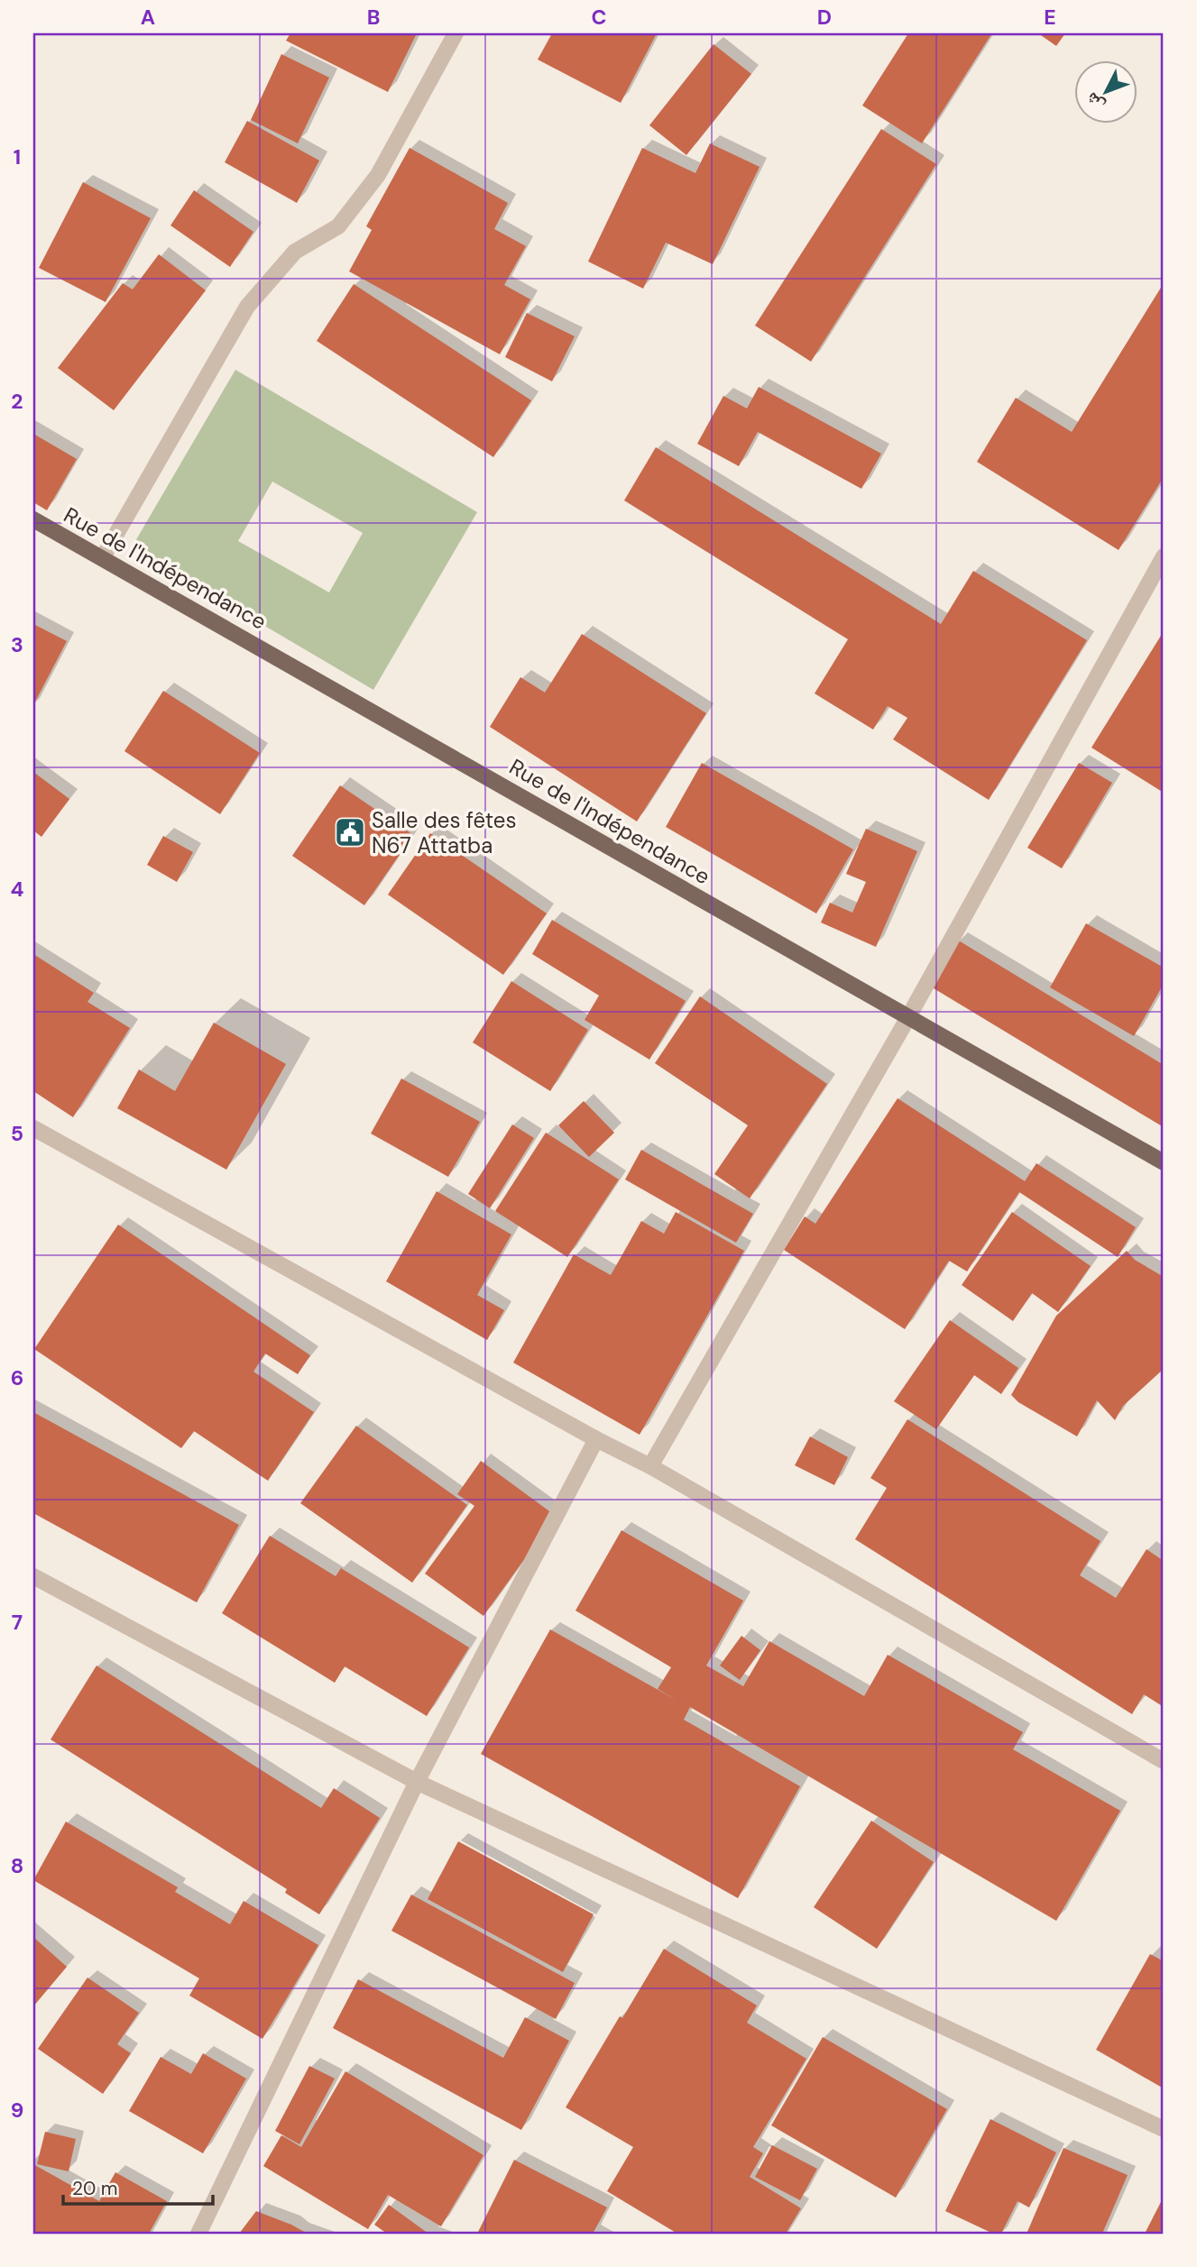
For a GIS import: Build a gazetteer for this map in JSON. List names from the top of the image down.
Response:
{
  "streets": {
    "main road": ["Rue de l'Indépendance"]
  },
  "places": {
    "public building": ["Salle des fêtes N67 Attatba"]
  },
  "scale_bar": "20 m",
  "north": "bottom left",
  "grid": {
    "columns": [
      "A",
      "B",
      "C",
      "D",
      "E"
    ],
    "rows": [
      "1",
      "2",
      "3",
      "4",
      "5",
      "6",
      "7",
      "8",
      "9"
    ]
  }
}
